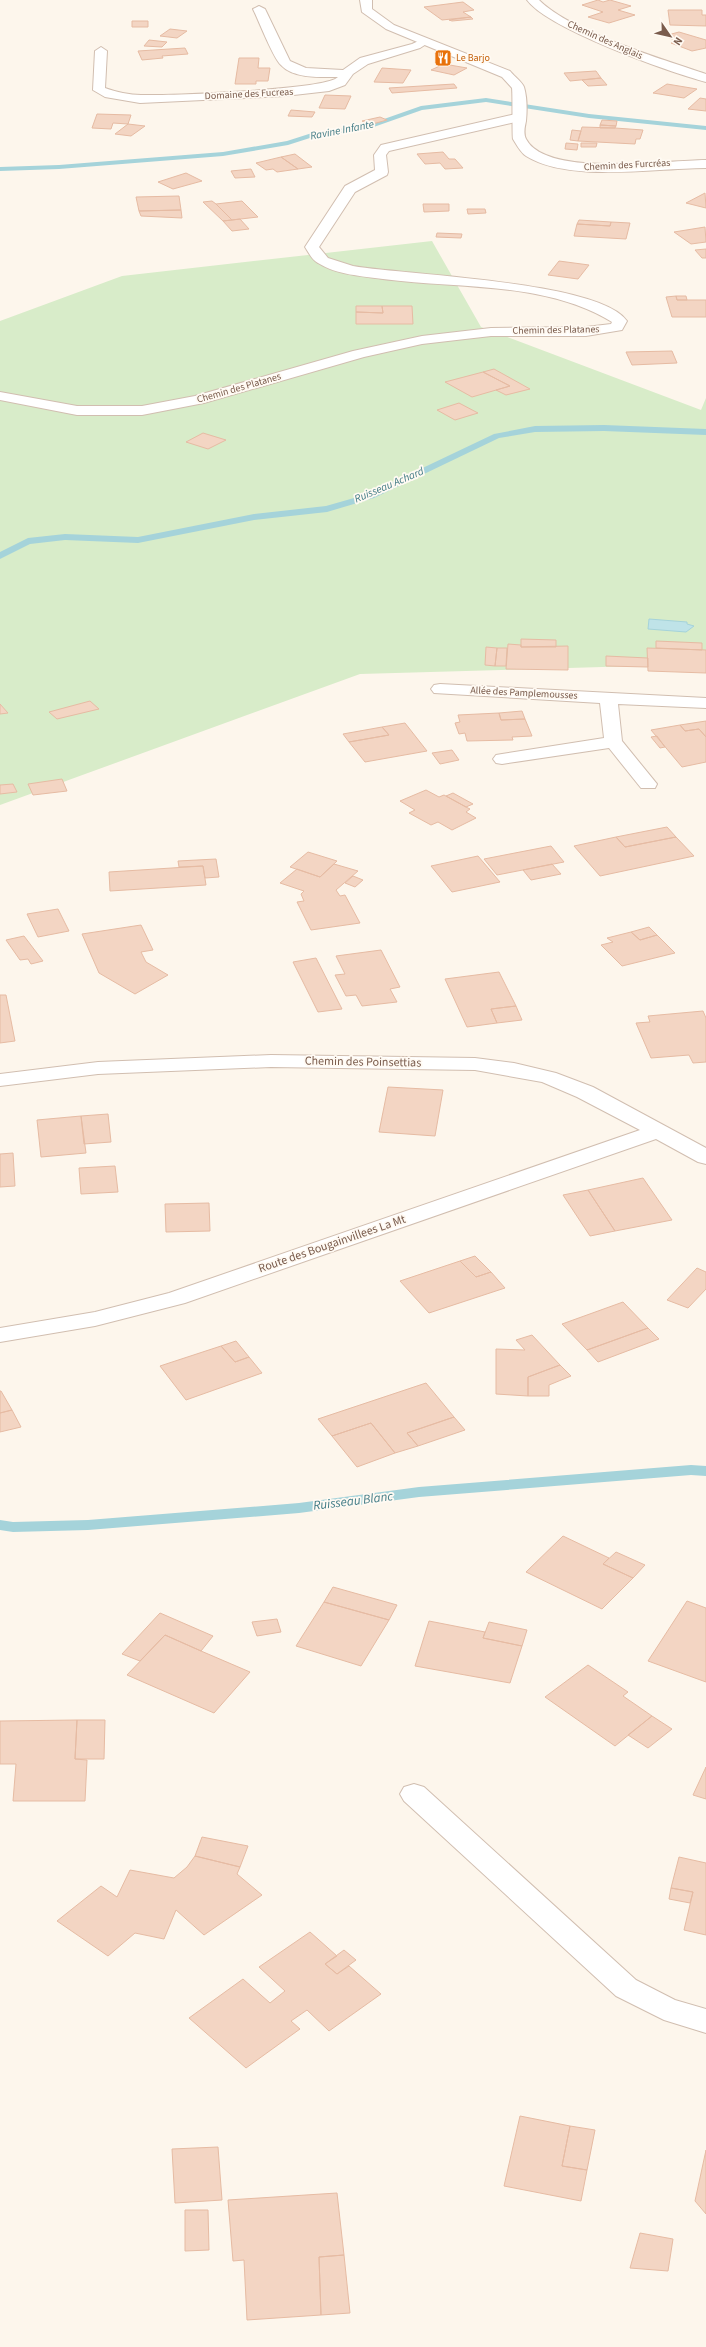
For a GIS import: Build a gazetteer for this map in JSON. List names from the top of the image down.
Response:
{
  "streets": {
    "street": [
      "Chemin des Anglais",
      "Domaine des Fucreas",
      "Chemin des Furcréas",
      "Chemin des Platanes",
      "Allée des Pamplemousses",
      "Chemin des Poinsettias",
      "Route des Bougainvillees La Mt"
    ]
  },
  "crossings": [
    ["Domaine des Fucreas", "Chemin des Furcréas"],
    ["Chemin des Furcréas", "Chemin des Platanes"],
    ["Chemin des Poinsettias", "Route des Bougainvillees La Mt"]
  ],
  "water": ["Ravine Infante", "Ruisseau Achard", "Ruisseau Blanc"],
  "places": {
    "restaurant": ["Le Barjo"]
  },
  "north": "bottom right"
}
